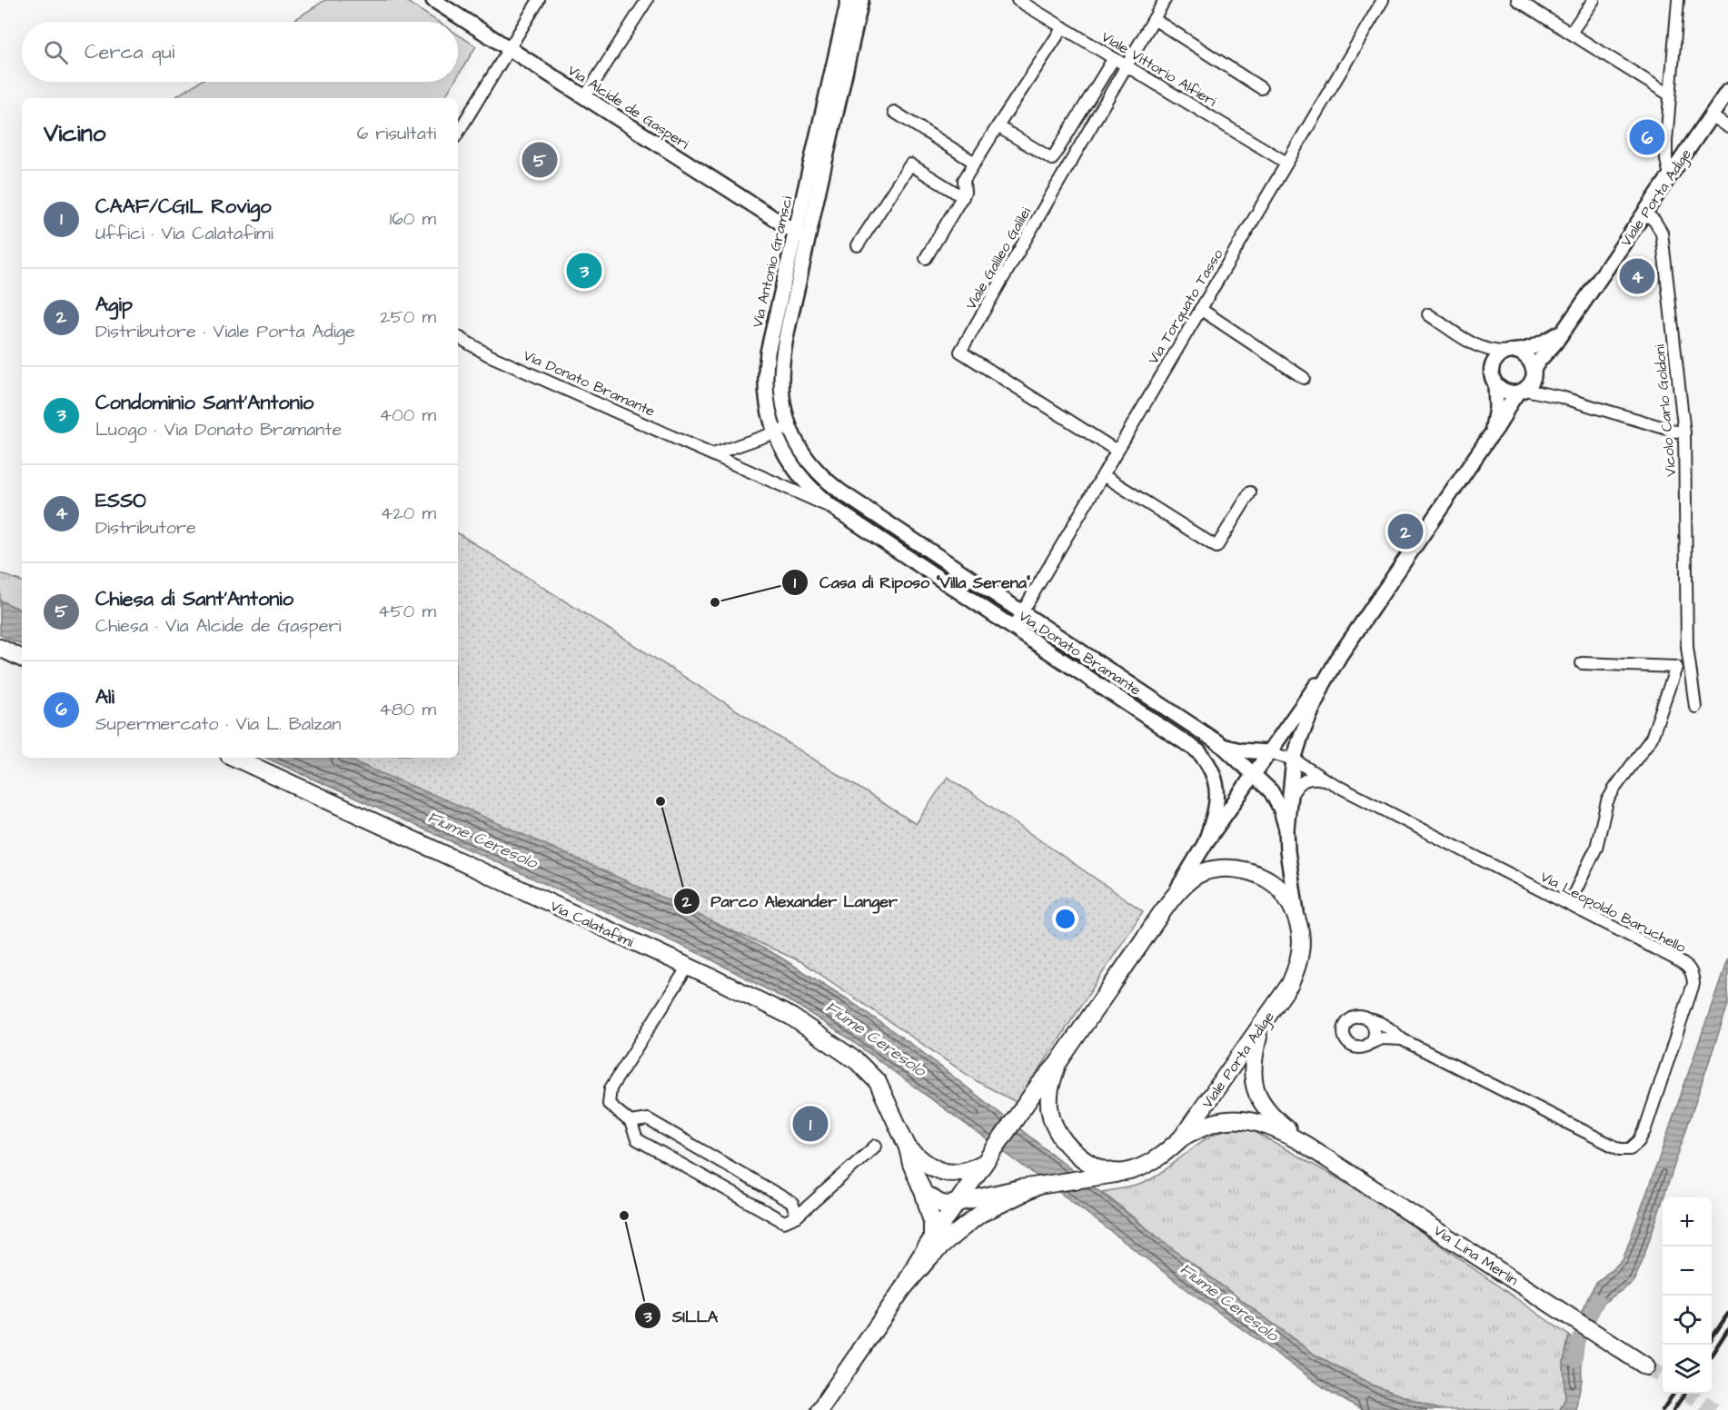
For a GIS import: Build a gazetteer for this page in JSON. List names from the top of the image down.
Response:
{
  "streets": {
    "main road": ["Viale Porta Adige", "Via Calatafimi", "Via Lina Merlin"],
    "street": [
      "Viale Vittorio Alfieri",
      "Via Alcide de Gasperi",
      "Viale Galileo Galilei",
      "Via Antonio Gramsci",
      "Via Torquato Tasso",
      "Via Donato Bramante",
      "Vicolo Carlo Goldoni",
      "Via Leopoldo Baruchello"
    ]
  },
  "crossings": [
    ["Viale Vittorio Alfieri", "Viale Galileo Galilei"],
    ["Viale Vittorio Alfieri", "Via Torquato Tasso"],
    ["Via Alcide de Gasperi", "Via Antonio Gramsci"],
    ["Viale Porta Adige", "Via Donato Bramante"],
    ["Viale Porta Adige", "Vicolo Carlo Goldoni"],
    ["Viale Porta Adige", "Via Leopoldo Baruchello"],
    ["Viale Porta Adige", "Via Calatafimi"],
    ["Viale Porta Adige", "Via Lina Merlin"],
    ["Viale Galileo Galilei", "Via Torquato Tasso"],
    ["Via Antonio Gramsci", "Via Donato Bramante"],
    ["Via Torquato Tasso", "Via Donato Bramante"]
  ],
  "water": ["Fiume Ceresolo"],
  "places": ["Casa di Riposo \"Villa Serena\"", "Parco Alexander Langer", "SILLA"],
  "page": {
    "search": "Cerca qui",
    "heading": ["Vicino", "6 risultati"],
    "pins": [
      "6",
      "5",
      "3",
      "4",
      "2",
      "1"
    ],
    "list": [
      {
        "mark": "1",
        "name": "CAAF/CGIL Rovigo",
        "note": "Uffici · Via Calatafimi",
        "value": "160 m"
      },
      {
        "mark": "2",
        "name": "Agip",
        "note": "Distributore · Viale Porta Adige",
        "value": "250 m"
      },
      {
        "mark": "3",
        "name": "Condominio Sant'Antonio",
        "note": "Luogo · Via Donato Bramante",
        "value": "400 m"
      },
      {
        "mark": "4",
        "name": "ESSO",
        "note": "Distributore",
        "value": "420 m"
      },
      {
        "mark": "5",
        "name": "Chiesa di Sant'Antonio",
        "note": "Chiesa · Via Alcide de Gasperi",
        "value": "450 m"
      },
      {
        "mark": "6",
        "name": "Alì",
        "note": "Supermercato · Via L. Balzan",
        "value": "480 m"
      }
    ],
    "map_buttons": ["+", "−"]
  }
}
